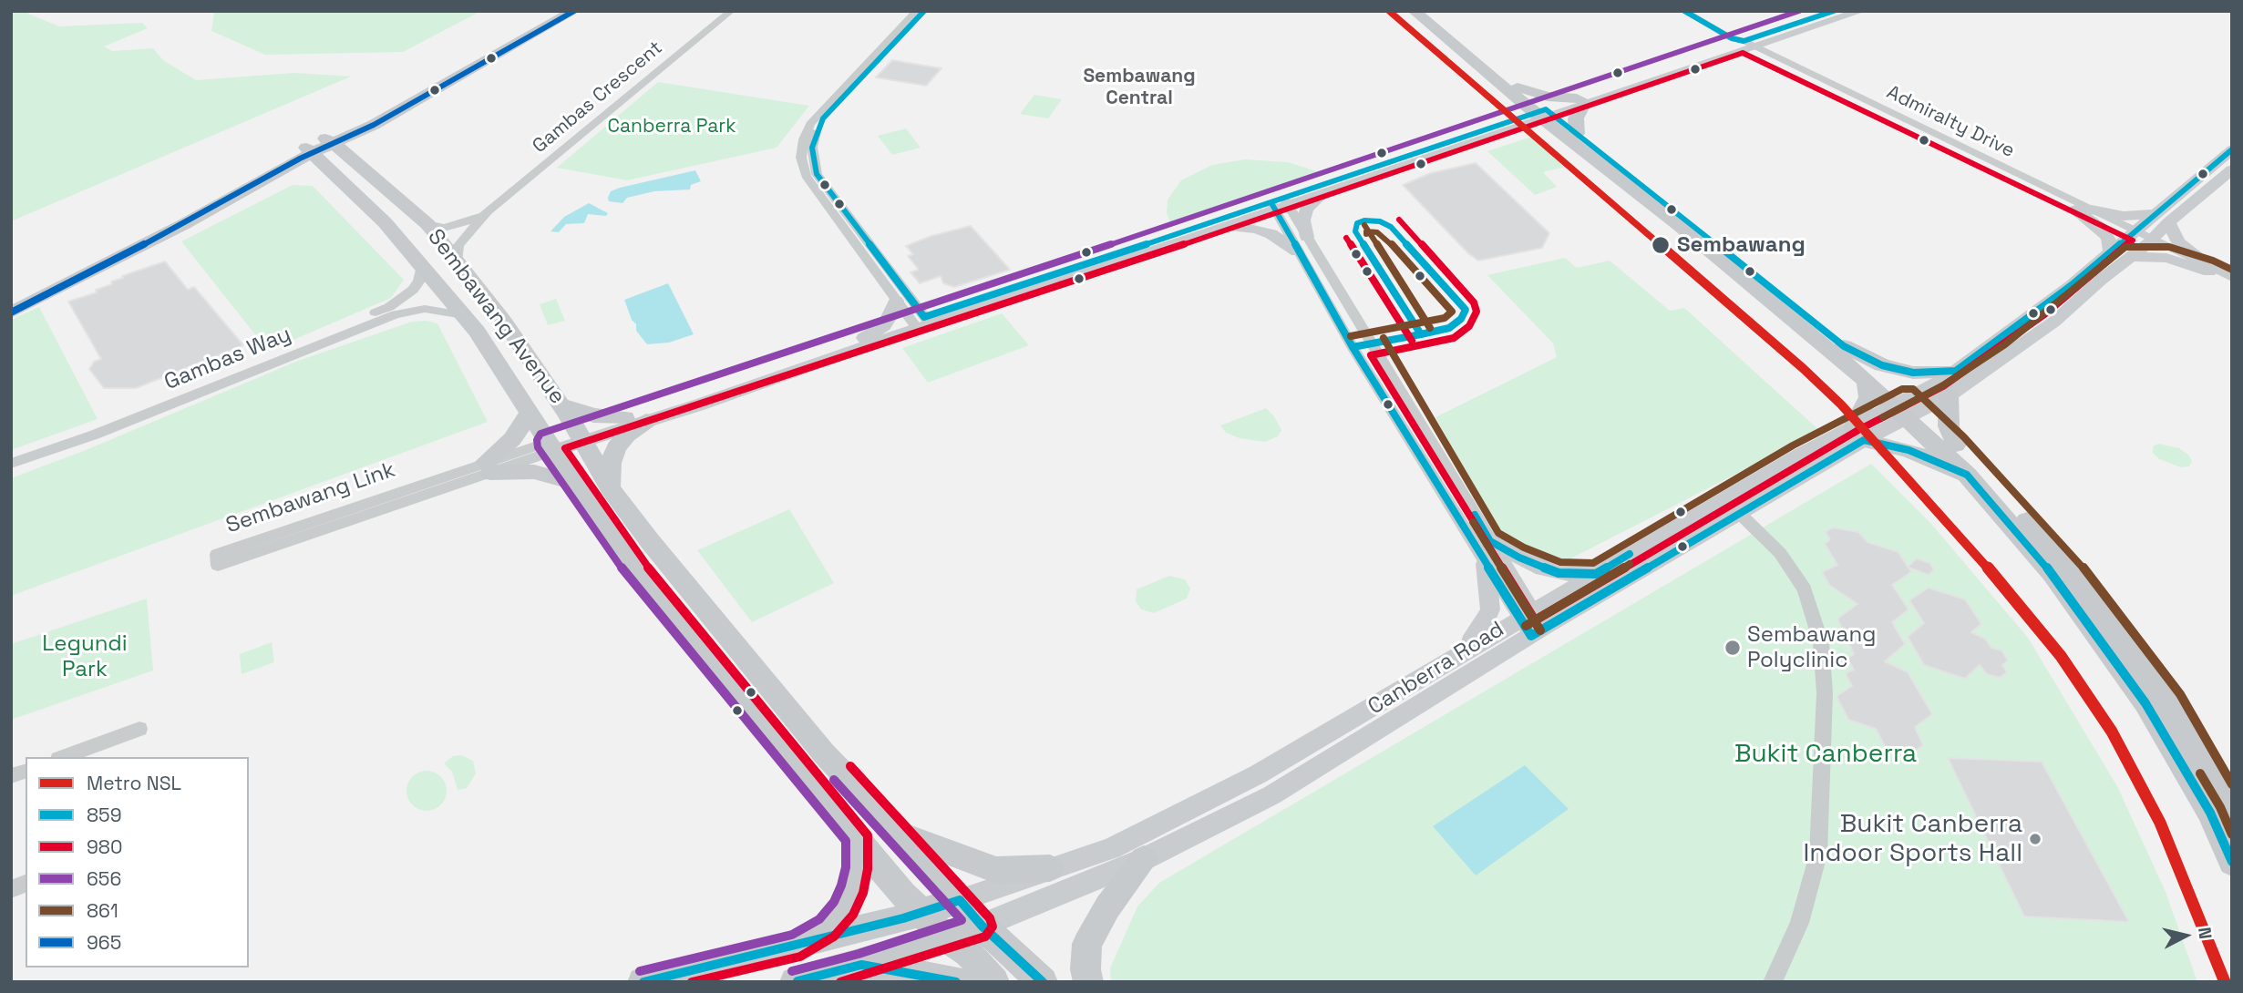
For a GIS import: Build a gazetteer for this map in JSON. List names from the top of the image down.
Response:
{
  "streets": {
    "main road": ["Sembawang Avenue", "Canberra Road"],
    "street": [
      "Gambas Crescent",
      "Admiralty Drive",
      "Gambas Way",
      "Sembawang Link"
    ]
  },
  "crossings": [
    ["Gambas Crescent", "Sembawang Avenue"],
    ["Admiralty Drive", "Canberra Road"],
    ["Sembawang Avenue", "Gambas Way"],
    ["Sembawang Avenue", "Sembawang Link"],
    ["Sembawang Avenue", "Canberra Road"]
  ],
  "districts": ["Sembawang Central"],
  "parks": ["Canberra Park", "Legundi Park", "Bukit Canberra"],
  "places": ["Sembawang", "Sembawang Polyclinic", "Bukit Canberra Indoor Sports Hall"],
  "lines": [
    "metro line NSL",
    "transit line 859",
    "transit line 656",
    "transit line 965",
    "transit line 980",
    "transit line 861"
  ],
  "legend": [
    "Metro NSL",
    "859",
    "980",
    "656",
    "861",
    "965"
  ],
  "north": "right"
}
